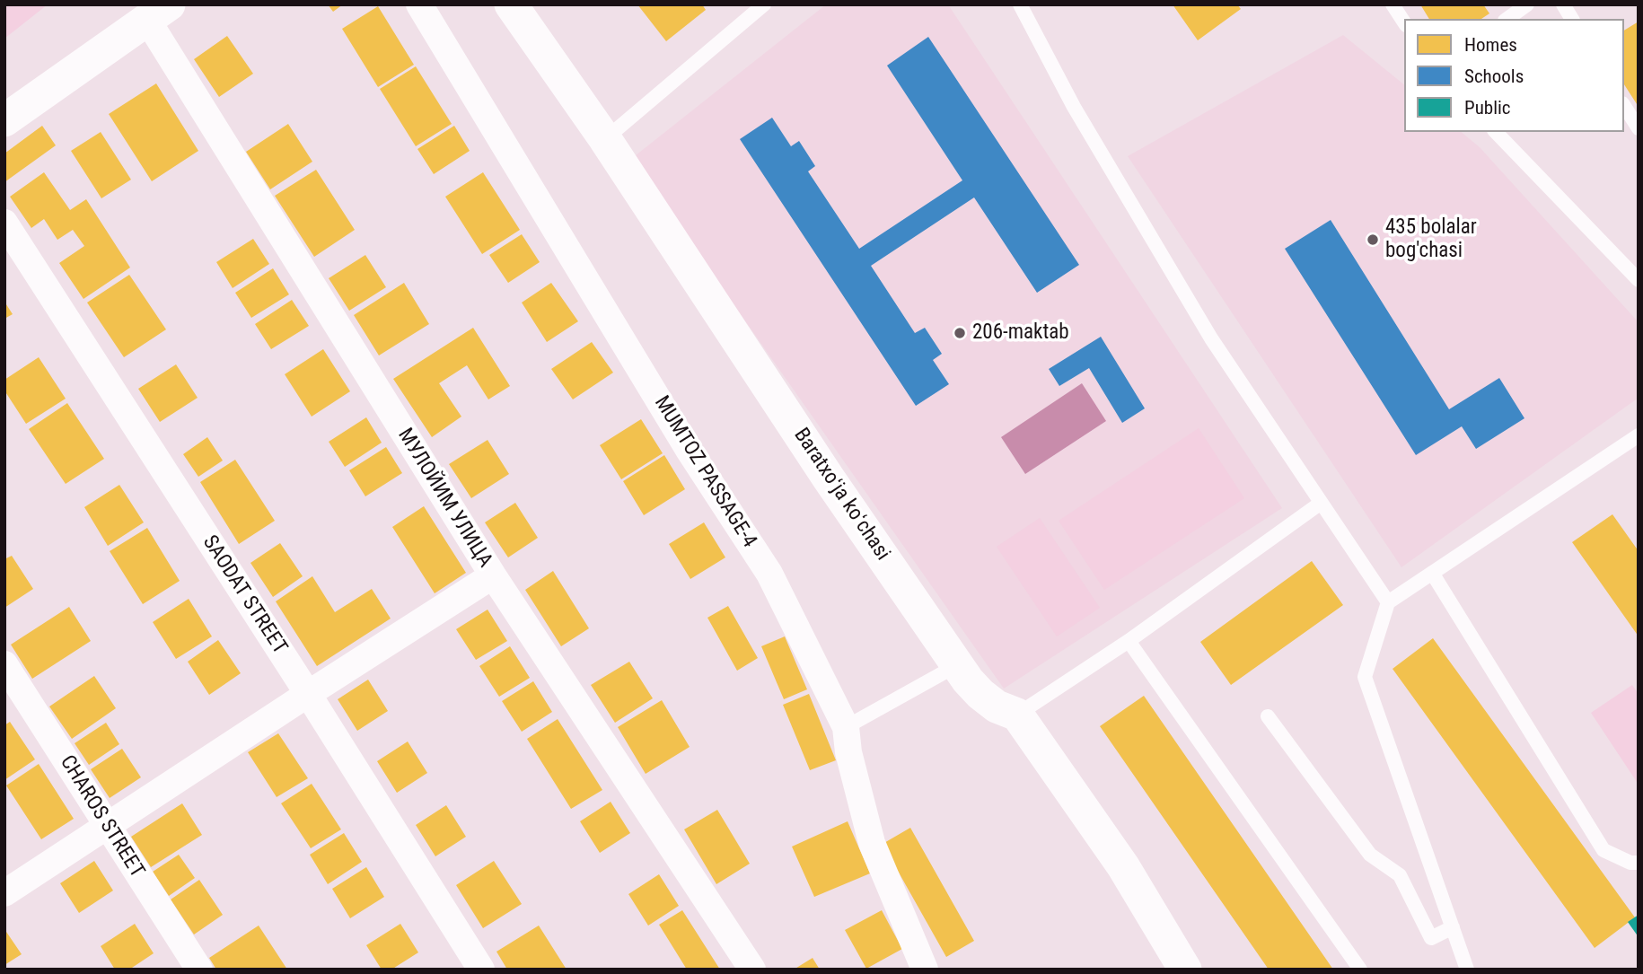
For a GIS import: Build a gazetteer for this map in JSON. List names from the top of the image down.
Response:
{
  "streets": {
    "street": [
      "MUMTOZ PASSAGE-4",
      "Baratxoʻja koʻchasi",
      "МУЛОЙИМ УЛИЦА",
      "SAODAT STREET",
      "CHAROS STREET"
    ]
  },
  "places": ["435 bolalar bog'chasi", "206-maktab"],
  "legend": ["Homes", "Schools", "Public"]
}
